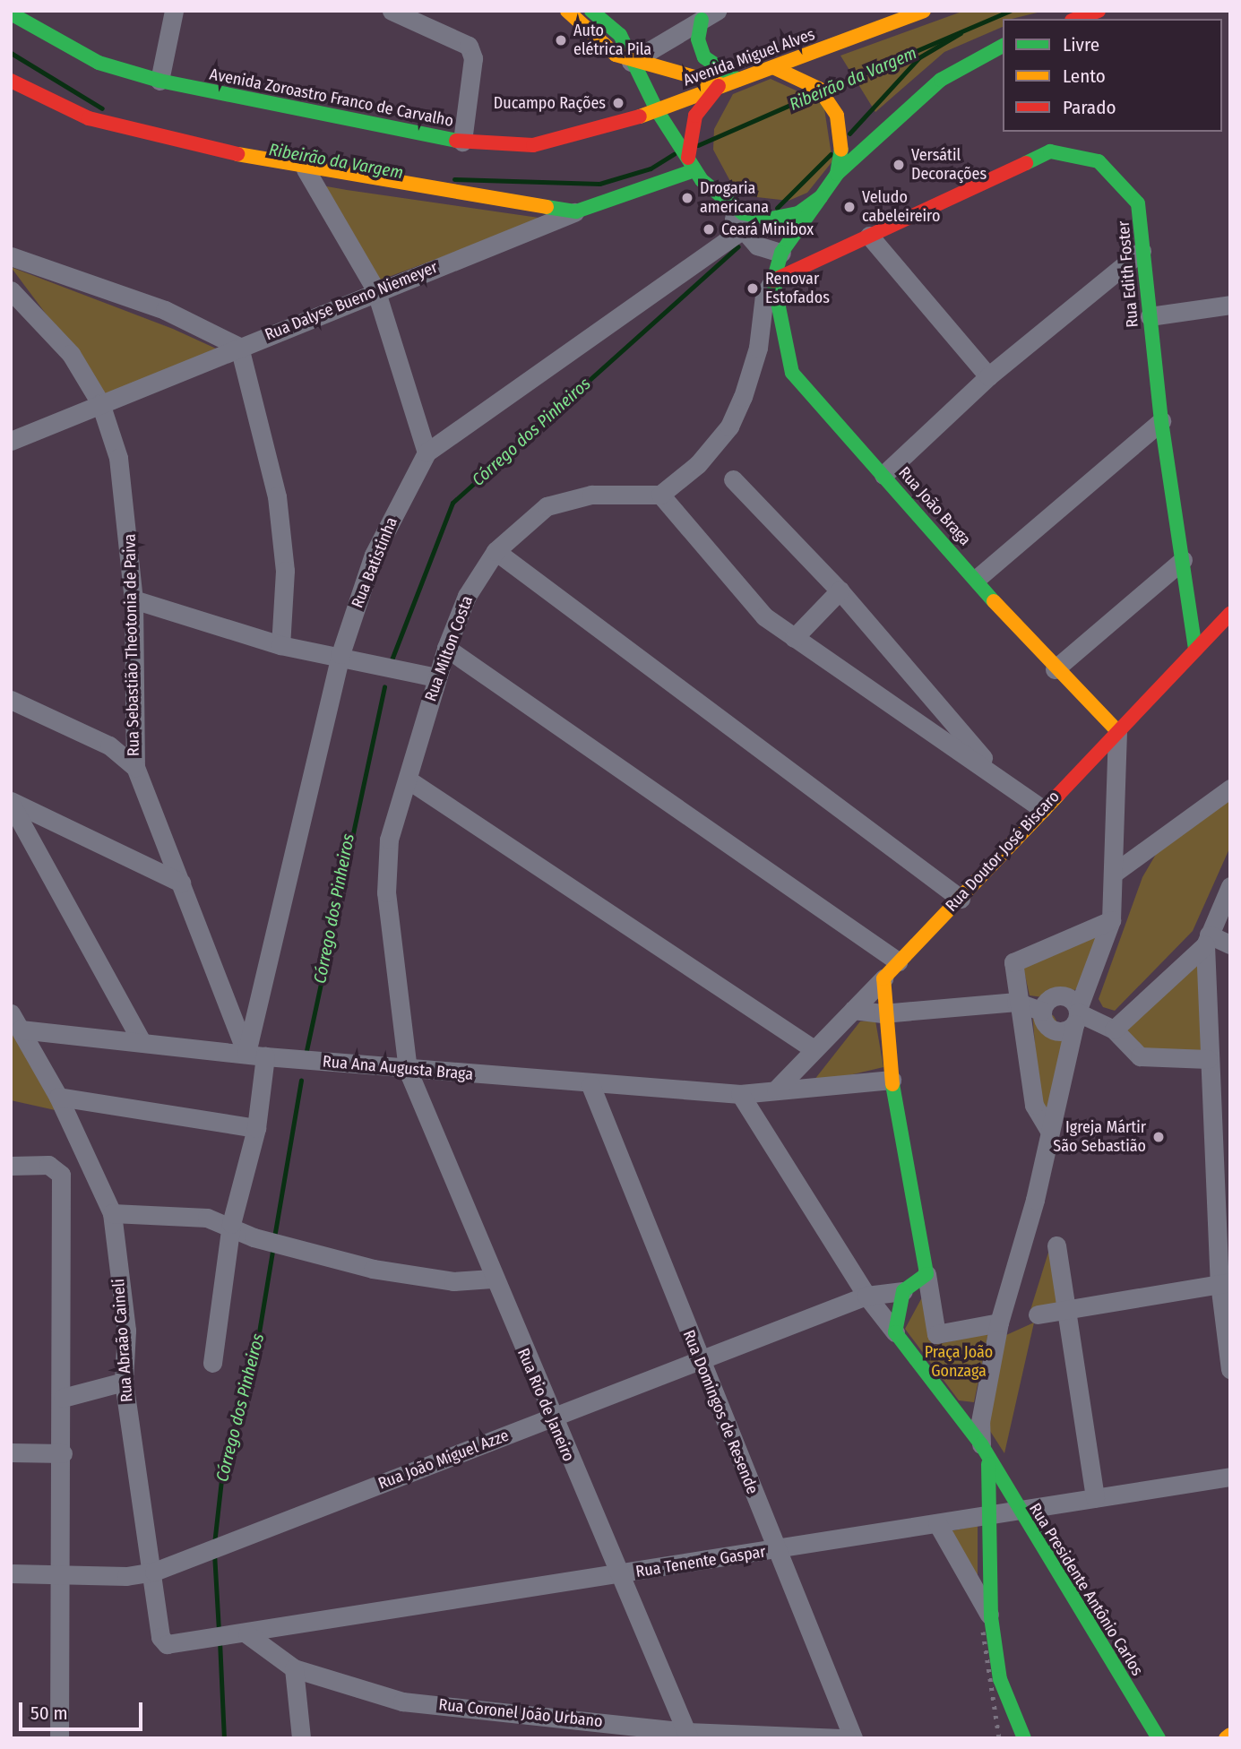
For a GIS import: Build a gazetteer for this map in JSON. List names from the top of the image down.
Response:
{
  "streets": {
    "main road": [
      "Avenida Miguel Alves",
      "Avenida Zoroastro Franco de Carvalho",
      "Rua Edith Foster",
      "Rua Dalyse Bueno Niemeyer",
      "Rua João Braga",
      "Rua Doutor José Biscaro",
      "Rua Presidente Antônio Carlos"
    ],
    "street": [
      "Rua Batistinha",
      "Rua Sebastião Theotonia de Paiva",
      "Rua Milton Costa",
      "Rua Ana Augusta Braga",
      "Rua Abraão Caineli",
      "Rua Rio de Janeiro",
      "Rua Domingos de Resende",
      "Rua João Miguel Azze",
      "Rua Tenente Gaspar",
      "Rua Coronel João Urbano"
    ]
  },
  "crossings": [
    ["Avenida Miguel Alves", "Avenida Zoroastro Franco de Carvalho"],
    ["Avenida Miguel Alves", "Rua Dalyse Bueno Niemeyer"],
    ["Rua Edith Foster", "Rua João Braga"],
    ["Rua Edith Foster", "Rua Doutor José Biscaro"],
    ["Rua Dalyse Bueno Niemeyer", "Rua Sebastião Theotonia de Paiva"],
    ["Rua João Braga", "Rua Doutor José Biscaro"],
    ["Rua Batistinha", "Rua Sebastião Theotonia de Paiva"],
    ["Rua Batistinha", "Rua Ana Augusta Braga"],
    ["Rua Sebastião Theotonia de Paiva", "Rua Ana Augusta Braga"],
    ["Rua Milton Costa", "Rua Ana Augusta Braga"],
    ["Rua Milton Costa", "Rua Rio de Janeiro"],
    ["Rua Doutor José Biscaro", "Rua Ana Augusta Braga"],
    ["Rua Ana Augusta Braga", "Rua Abraão Caineli"],
    ["Rua Ana Augusta Braga", "Rua Rio de Janeiro"],
    ["Rua Ana Augusta Braga", "Rua Domingos de Resende"],
    ["Rua Abraão Caineli", "Rua João Miguel Azze"],
    ["Rua Abraão Caineli", "Rua Tenente Gaspar"],
    ["Rua Rio de Janeiro", "Rua João Miguel Azze"],
    ["Rua Rio de Janeiro", "Rua Tenente Gaspar"],
    ["Rua Rio de Janeiro", "Rua Coronel João Urbano"],
    ["Rua Domingos de Resende", "Rua João Miguel Azze"],
    ["Rua Domingos de Resende", "Rua Tenente Gaspar"],
    ["Rua Tenente Gaspar", "Rua Presidente Antônio Carlos"],
    ["Rua Tenente Gaspar", "Rua Coronel João Urbano"]
  ],
  "water": ["Ribeirão da Vargem", "Córrego dos Pinheiros"],
  "parks": ["Praça João Gonzaga"],
  "places": [
    "Auto elétrica Pila",
    "Ducampo Rações",
    "Versátil Decorações",
    "Drogaria americana",
    "Veludo cabeleireiro",
    "Ceará Minibox",
    "Renovar Estofados",
    "Igreja Mártir São Sebastião"
  ],
  "legend": ["Livre", "Lento", "Parado"],
  "scale_bar": "50 m"
}
